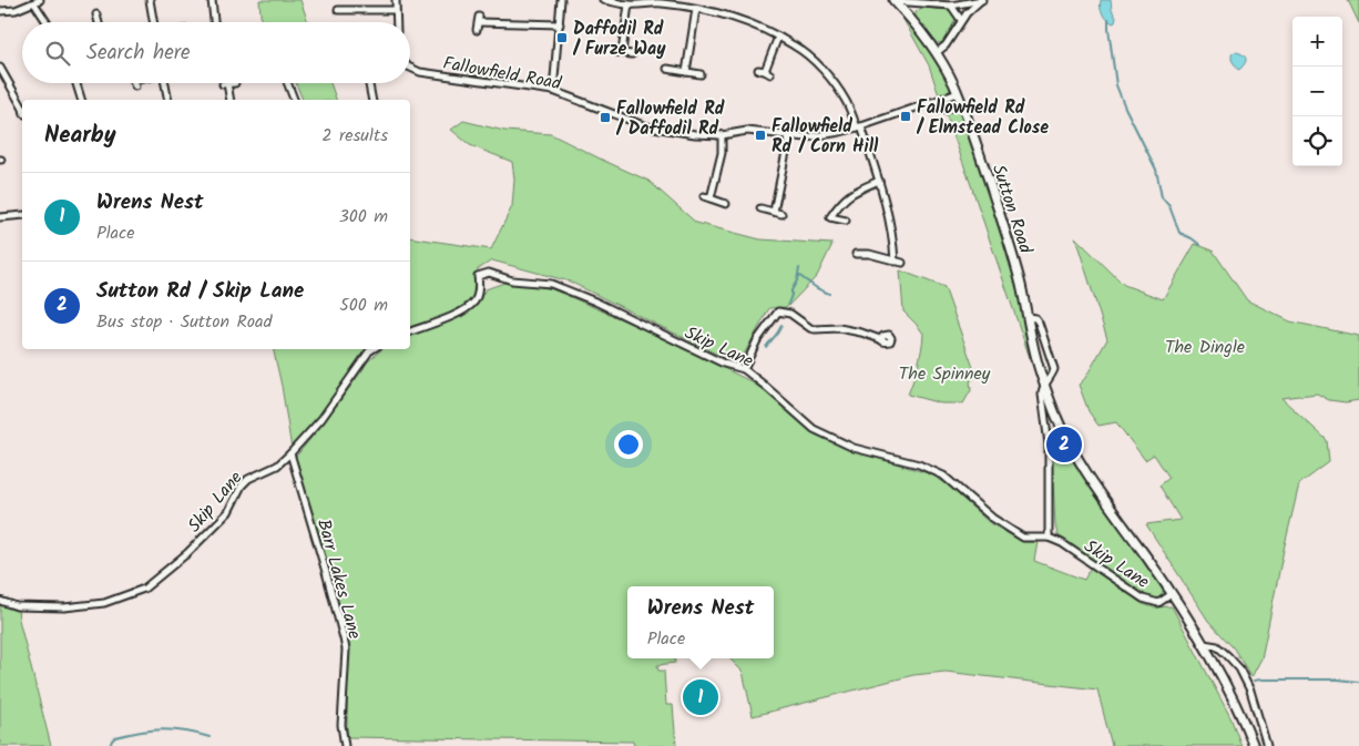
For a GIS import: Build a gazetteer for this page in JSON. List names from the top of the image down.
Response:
{
  "streets": {
    "main road": ["Sutton Road"],
    "street": ["Fallowfield Road", "Skip Lane", "Barr Lakes Lane"]
  },
  "crossings": [
    ["Fallowfield Road", "Sutton Road"],
    ["Sutton Road", "Skip Lane"],
    ["Skip Lane", "Barr Lakes Lane"]
  ],
  "parks": ["The Dingle", "The Spinney"],
  "places": {
    "transit": [
      "Daffodil Rd / Furze Way",
      "Fallowfield Rd / Elmstead Close",
      "Fallowfield Rd / Daffodil Rd",
      "Fallowfield Rd / Corn Hill"
    ]
  },
  "page": {
    "map_buttons": ["+", "−"],
    "search": "Search here",
    "heading": ["Nearby", "2 results"],
    "list": [
      {
        "mark": "1",
        "name": "Wrens Nest",
        "note": "Place",
        "value": "300 m"
      },
      {
        "mark": "2",
        "name": "Sutton Rd / Skip Lane",
        "note": "Bus stop · Sutton Road",
        "value": "500 m"
      }
    ],
    "pins": ["2", "1"],
    "popup": ["Wrens Nest", "Place"]
  }
}
